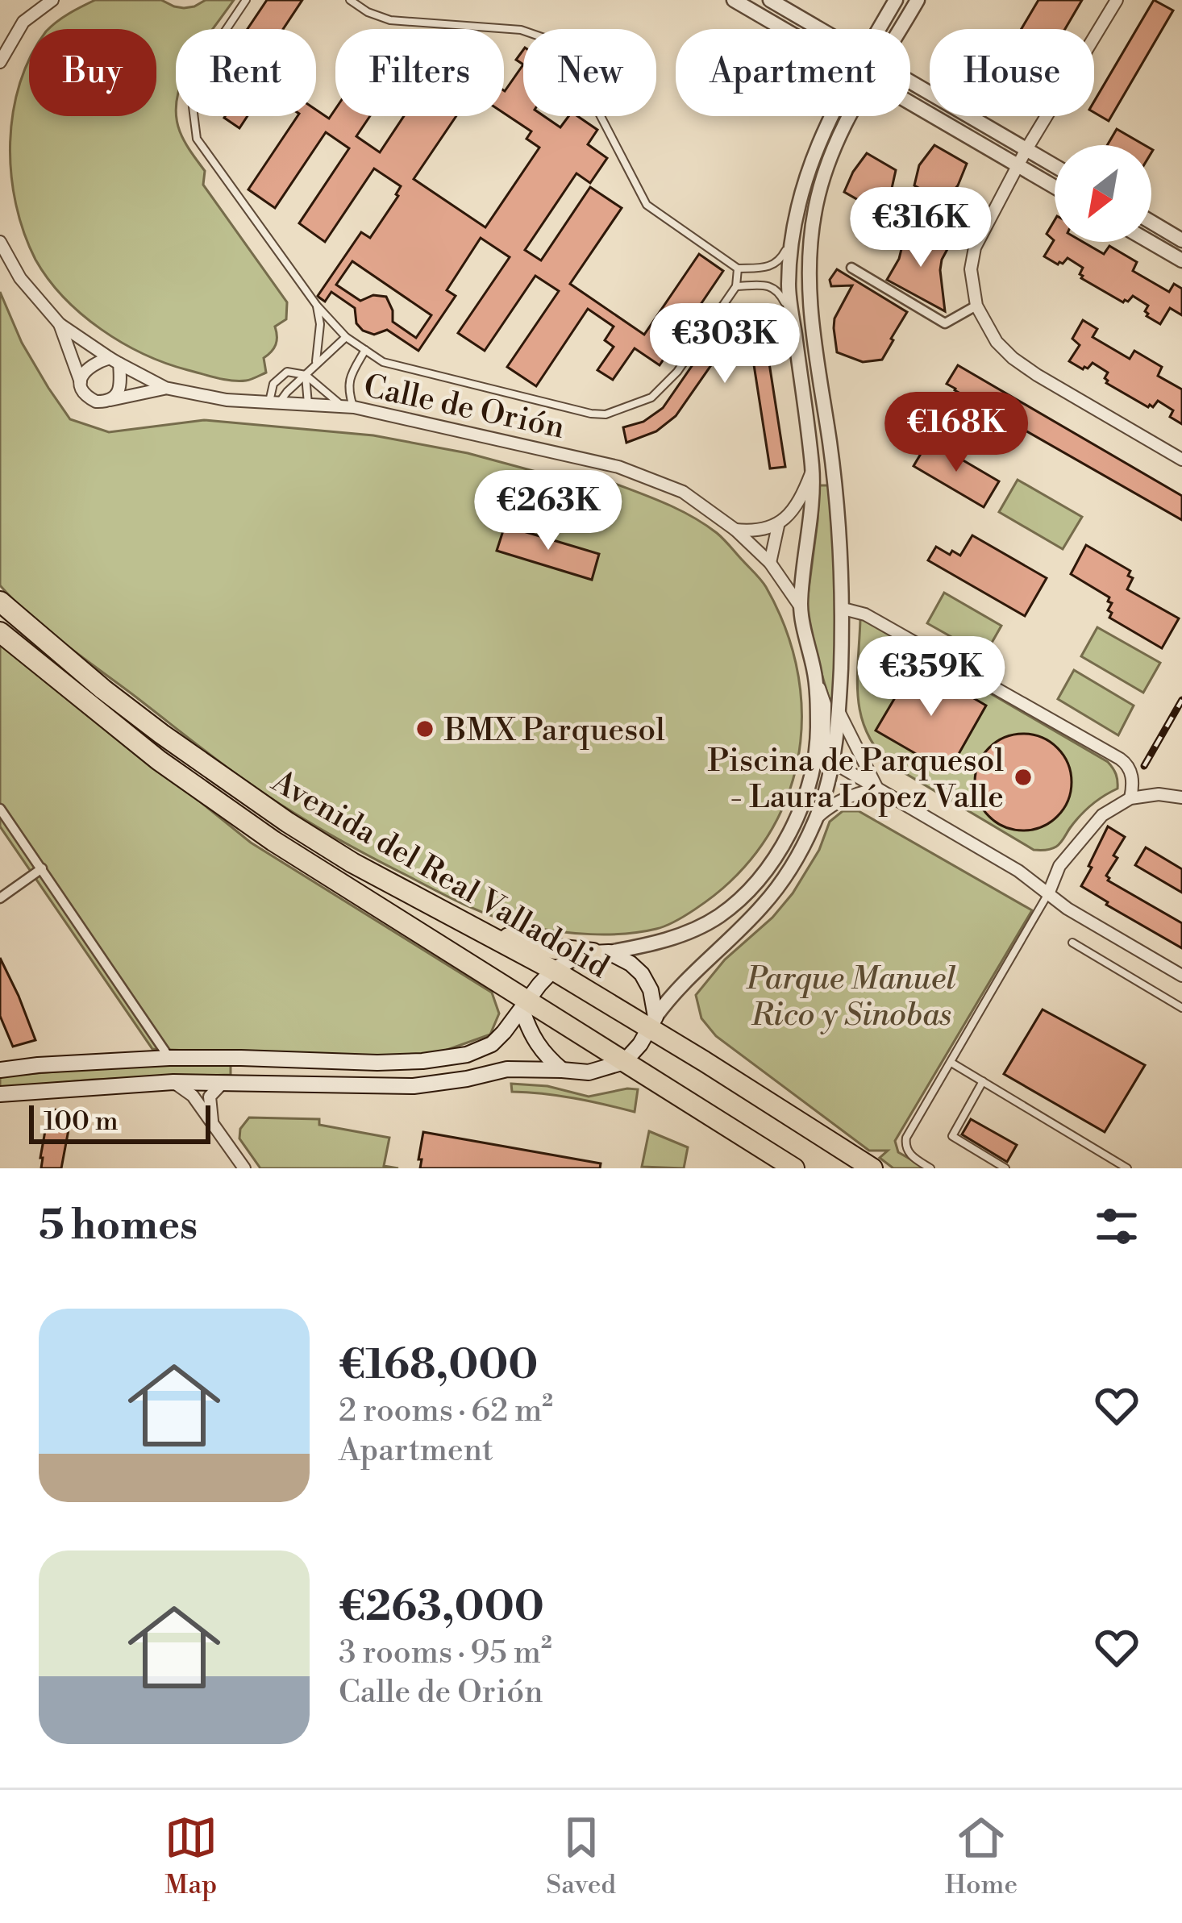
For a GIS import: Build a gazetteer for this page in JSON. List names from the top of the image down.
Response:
{
  "streets": {
    "highway": ["Avenida del Real Valladolid"],
    "street": ["Calle de Orión"]
  },
  "parks": ["Parque Manuel Rico y Sinobas"],
  "places": ["BMX Parquesol", "Piscina de Parquesol - Laura López Valle"],
  "scale_bar": "100 m",
  "north": "bottom left",
  "page": {
    "chip": [
      "Buy",
      "Rent",
      "Filters",
      "New",
      "Apartment",
      "House"
    ],
    "price": [
      "€316K",
      "€303K",
      "€168K",
      "€263K",
      "€359K"
    ],
    "scale": "100 m",
    "heading": "5 homes",
    "list": [
      {
        "name": "€168,000",
        "note": "2 rooms · 62 m² · Apartment"
      },
      {
        "name": "€263,000",
        "note": "3 rooms · 95 m² · Calle de Orión"
      }
    ],
    "tabs": ["Map", "Saved", "Home"]
  }
}
